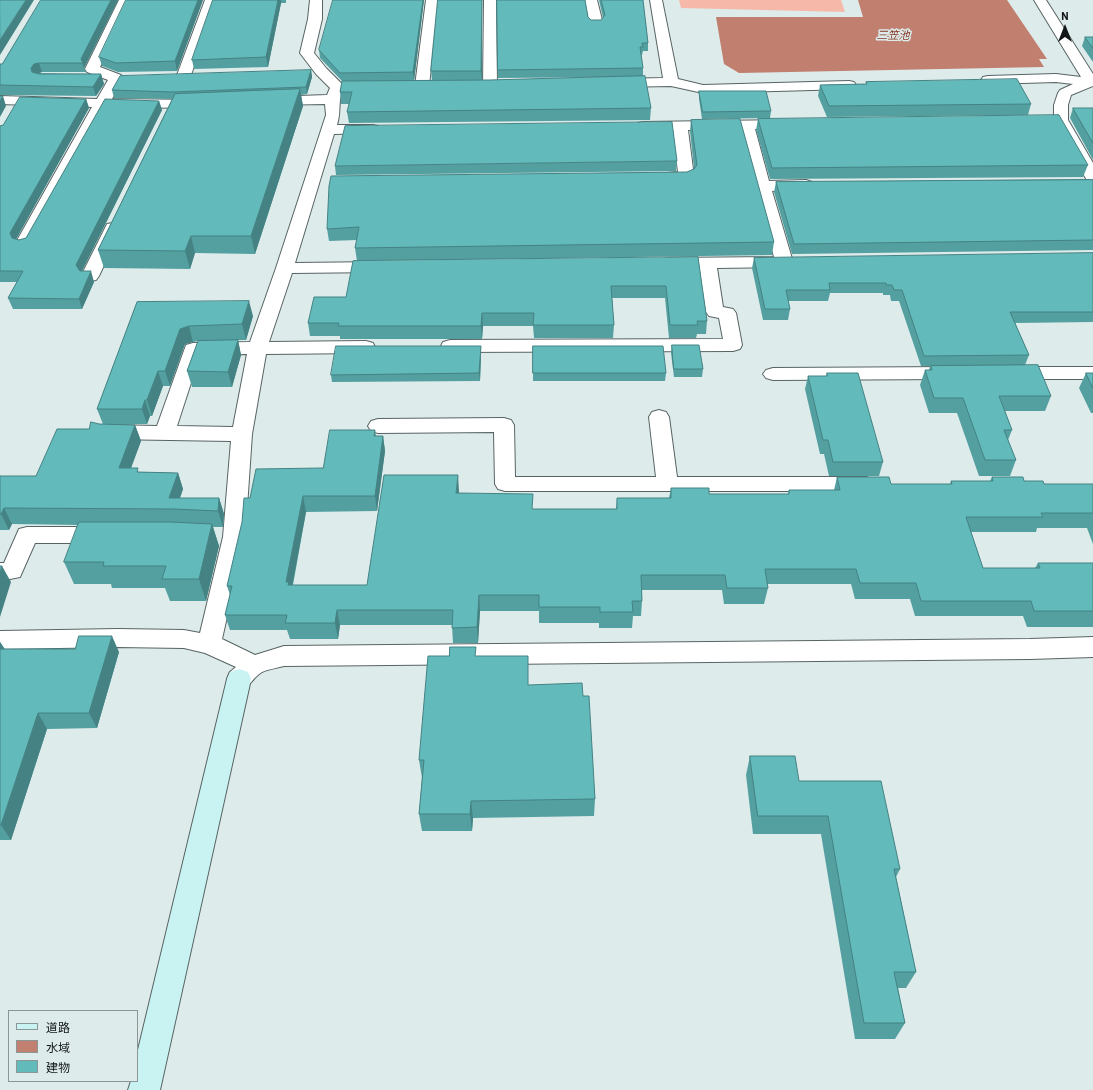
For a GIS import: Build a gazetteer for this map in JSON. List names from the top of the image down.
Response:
{
  "water": ["三笠池"],
  "legend": ["道路", "水域", "建物"],
  "north": "top"
}
